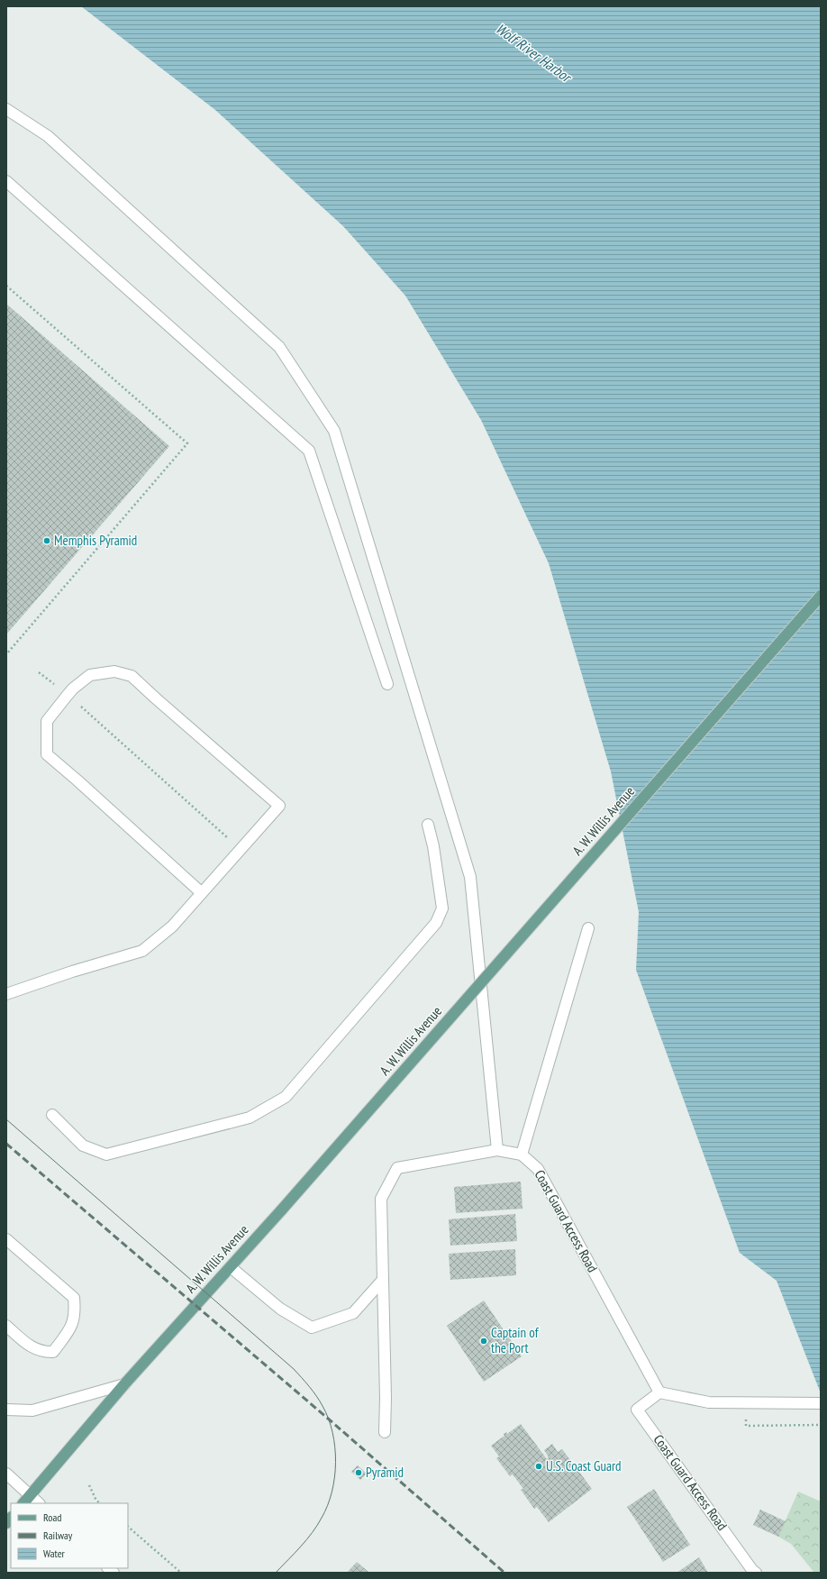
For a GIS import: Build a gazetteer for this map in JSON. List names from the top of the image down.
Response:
{
  "streets": {
    "main road": ["A. W. Willis Avenue"],
    "street": ["Coast Guard Access Road"]
  },
  "water": ["Wolf River Harbor"],
  "places": [
    "Memphis Pyramid",
    "Captain of the Port",
    "U.S. Coast Guard",
    "Pyramid"
  ],
  "legend": ["Road", "Railway", "Water"]
}
